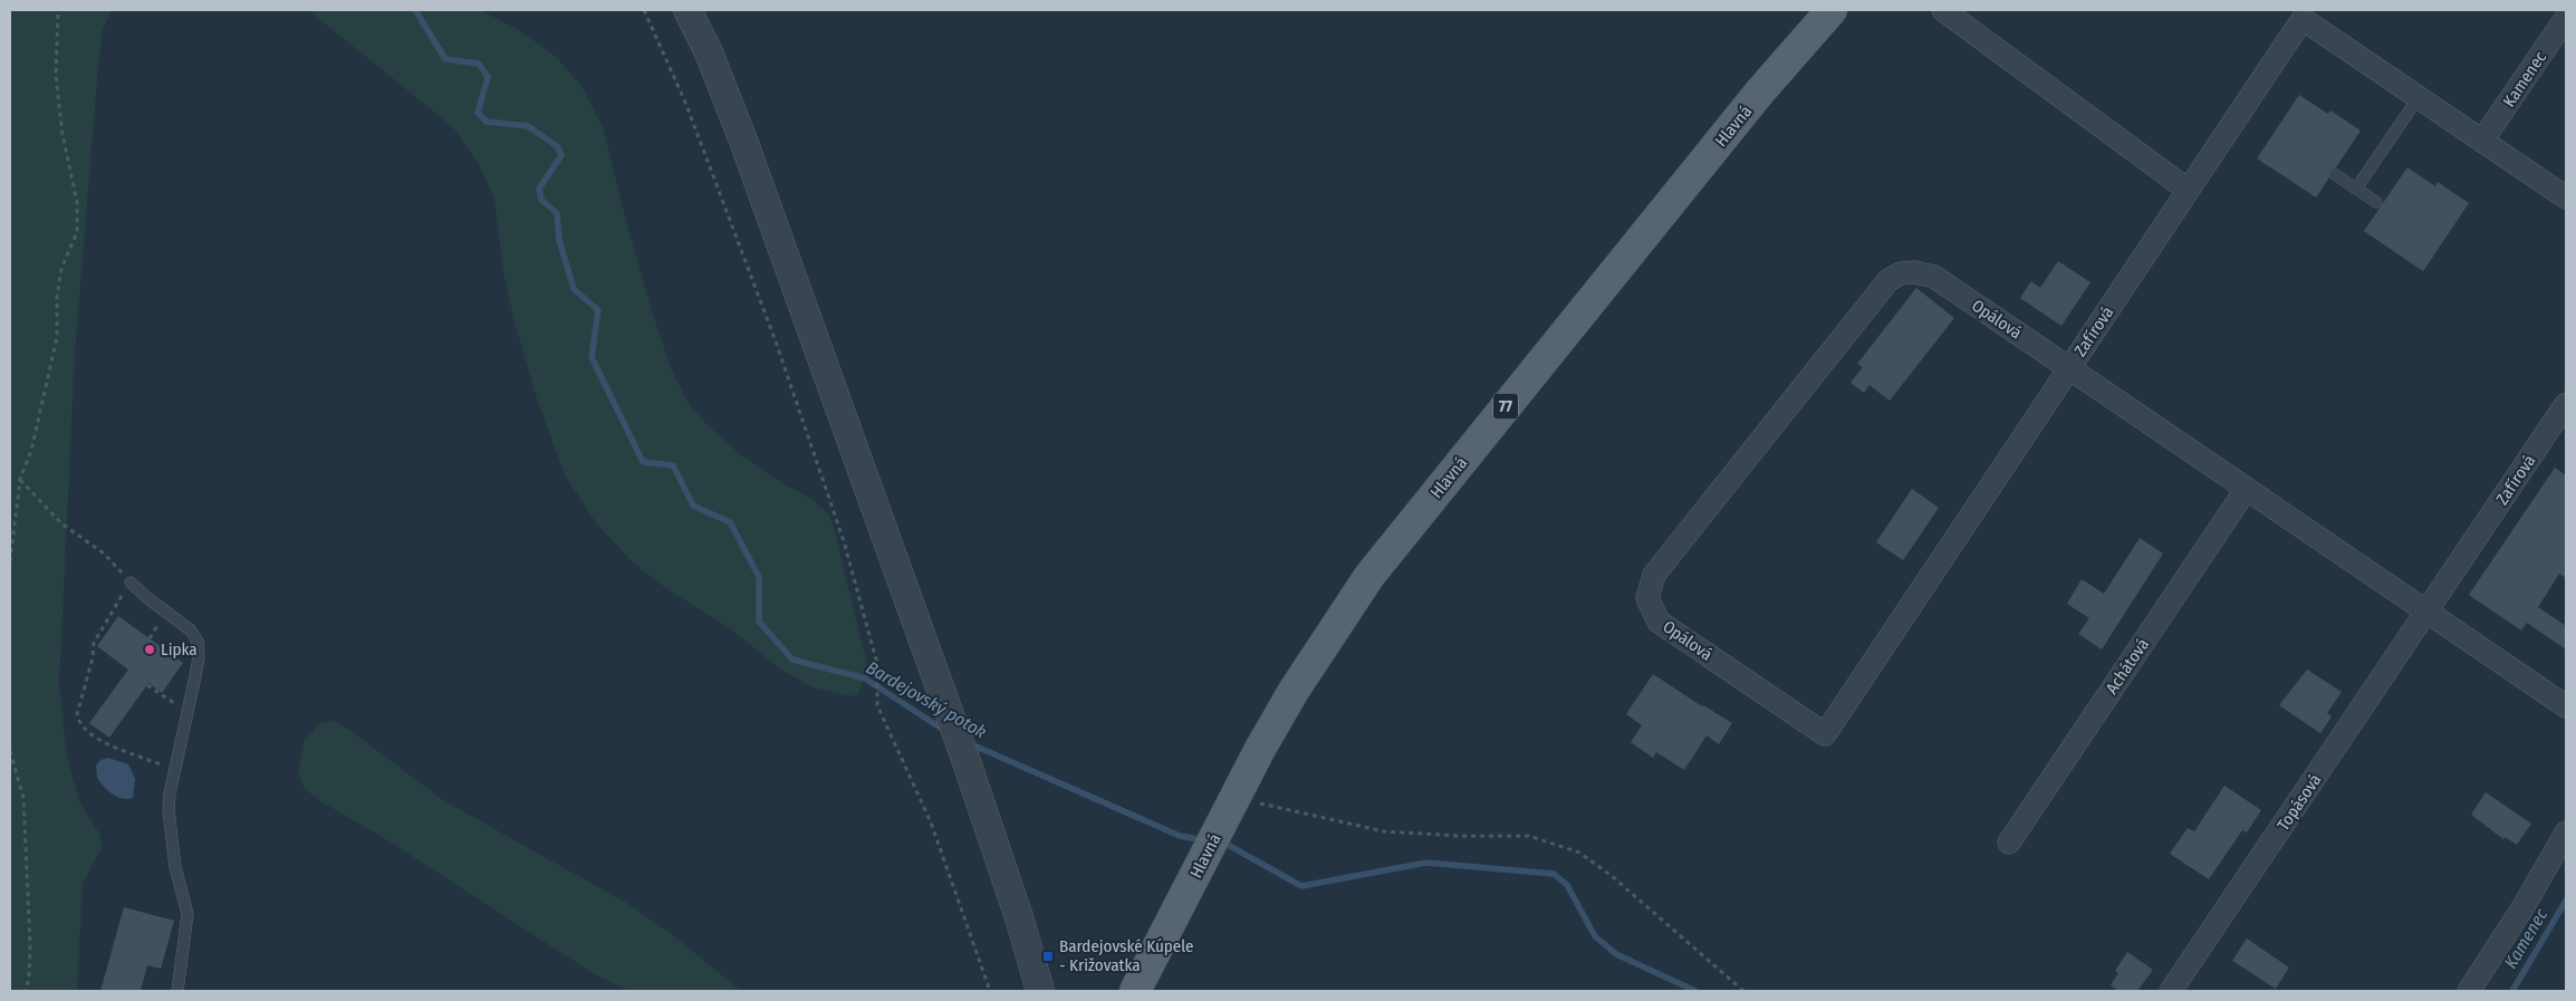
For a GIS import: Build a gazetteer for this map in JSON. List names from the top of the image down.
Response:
{
  "streets": {
    "main road": ["Hlavná", "77"],
    "street": [
      "Kamenec",
      "Opálová",
      "Zafírová",
      "Achátová",
      "Topásová"
    ]
  },
  "crossings": [
    ["Kamenec", "Zafírová"],
    ["Opálová", "Zafírová"],
    ["Zafírová", "Achátová"],
    ["Zafírová", "Topásová"]
  ],
  "water": ["Bardejovský potok", "Kamenec"],
  "places": {
    "other": ["Lipka"],
    "transit": ["Bardejovské Kúpele - Križovatka"]
  }
}
